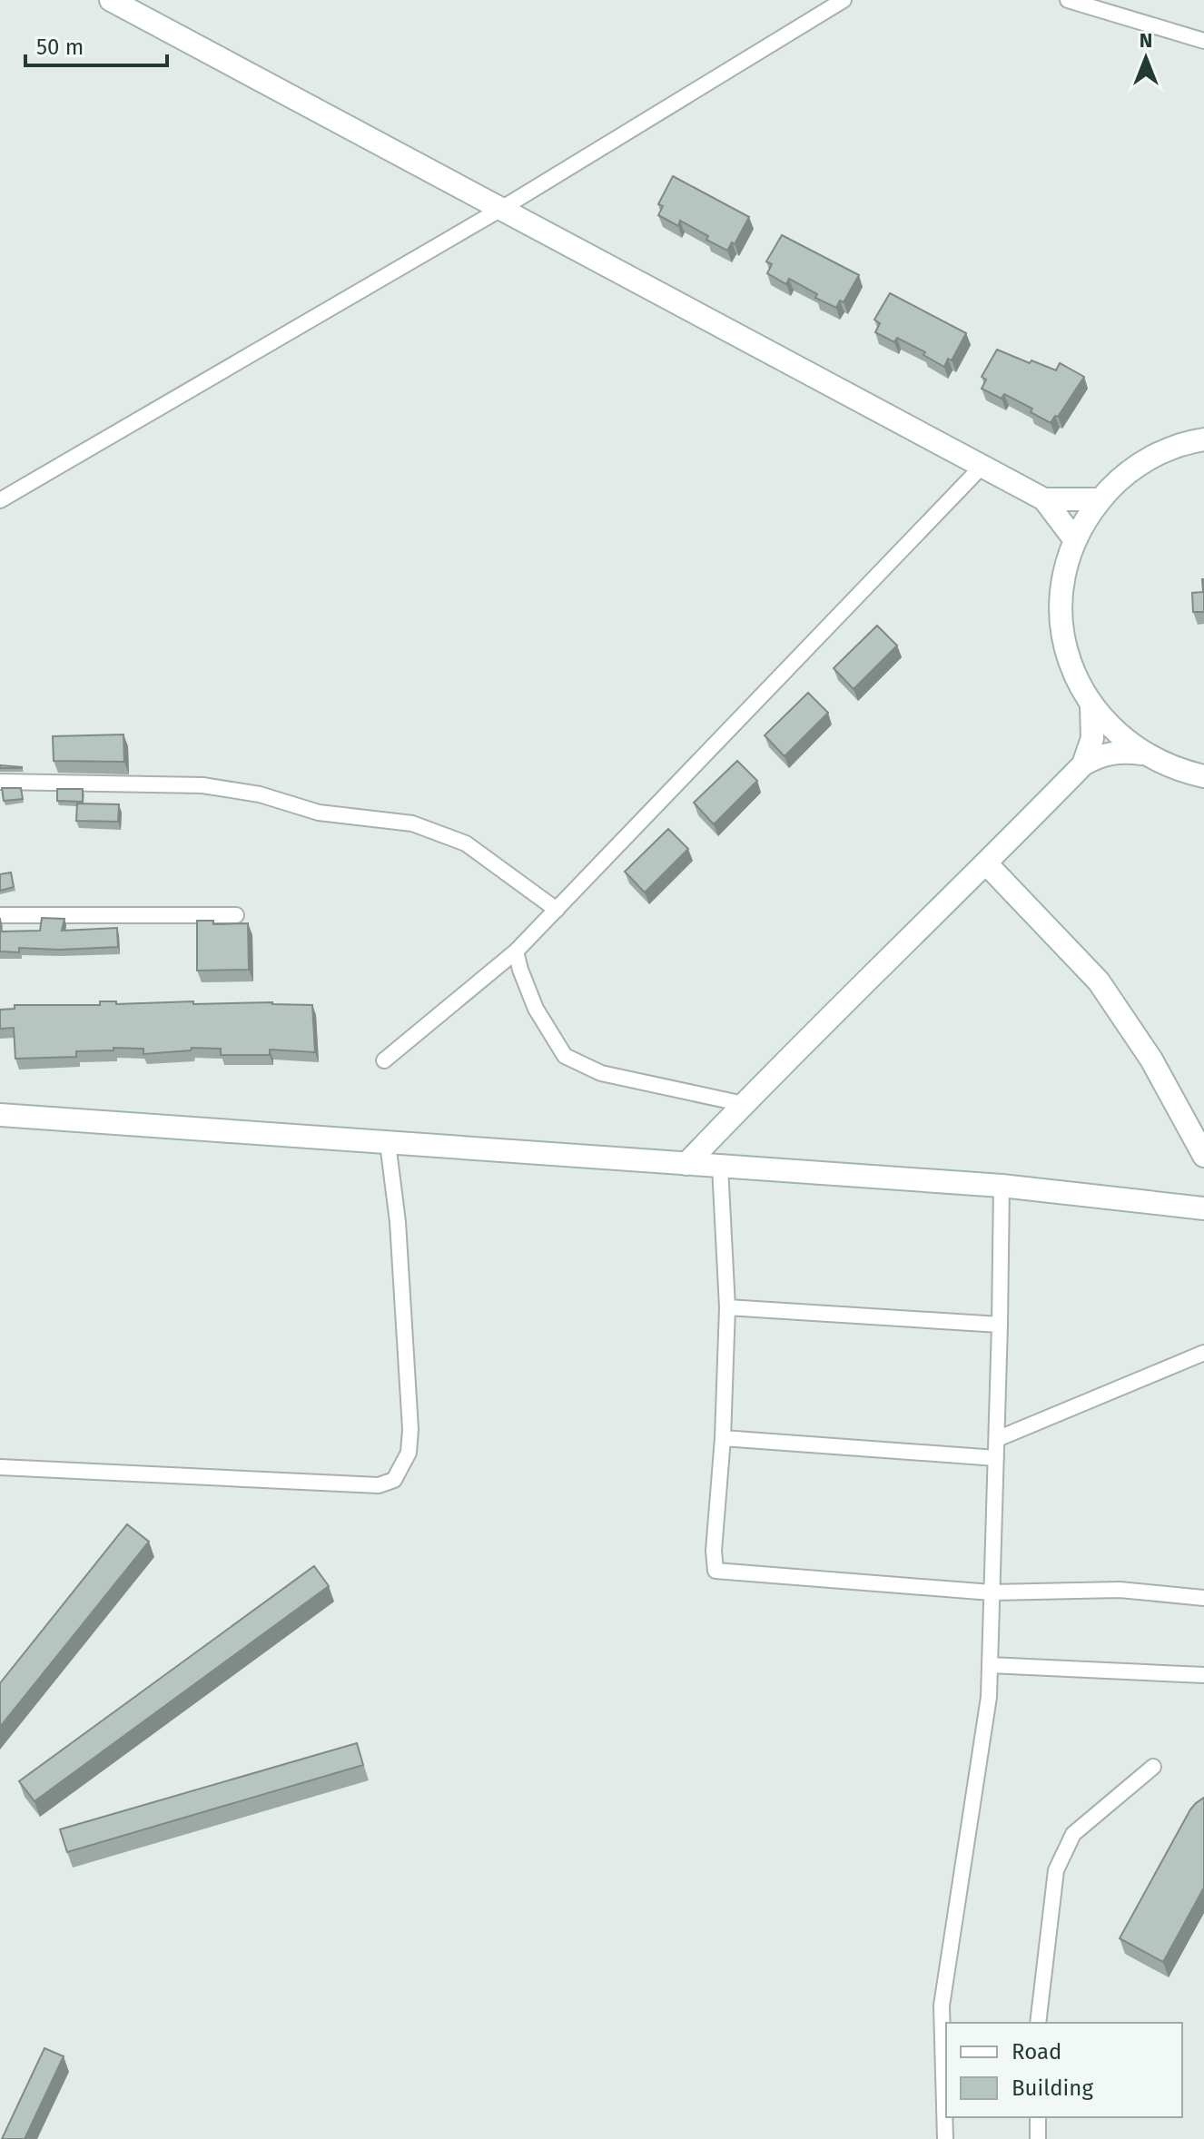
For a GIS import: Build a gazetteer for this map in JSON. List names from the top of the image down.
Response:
{
  "legend": ["Road", "Building"],
  "scale_bar": "50 m",
  "north": "top"
}
